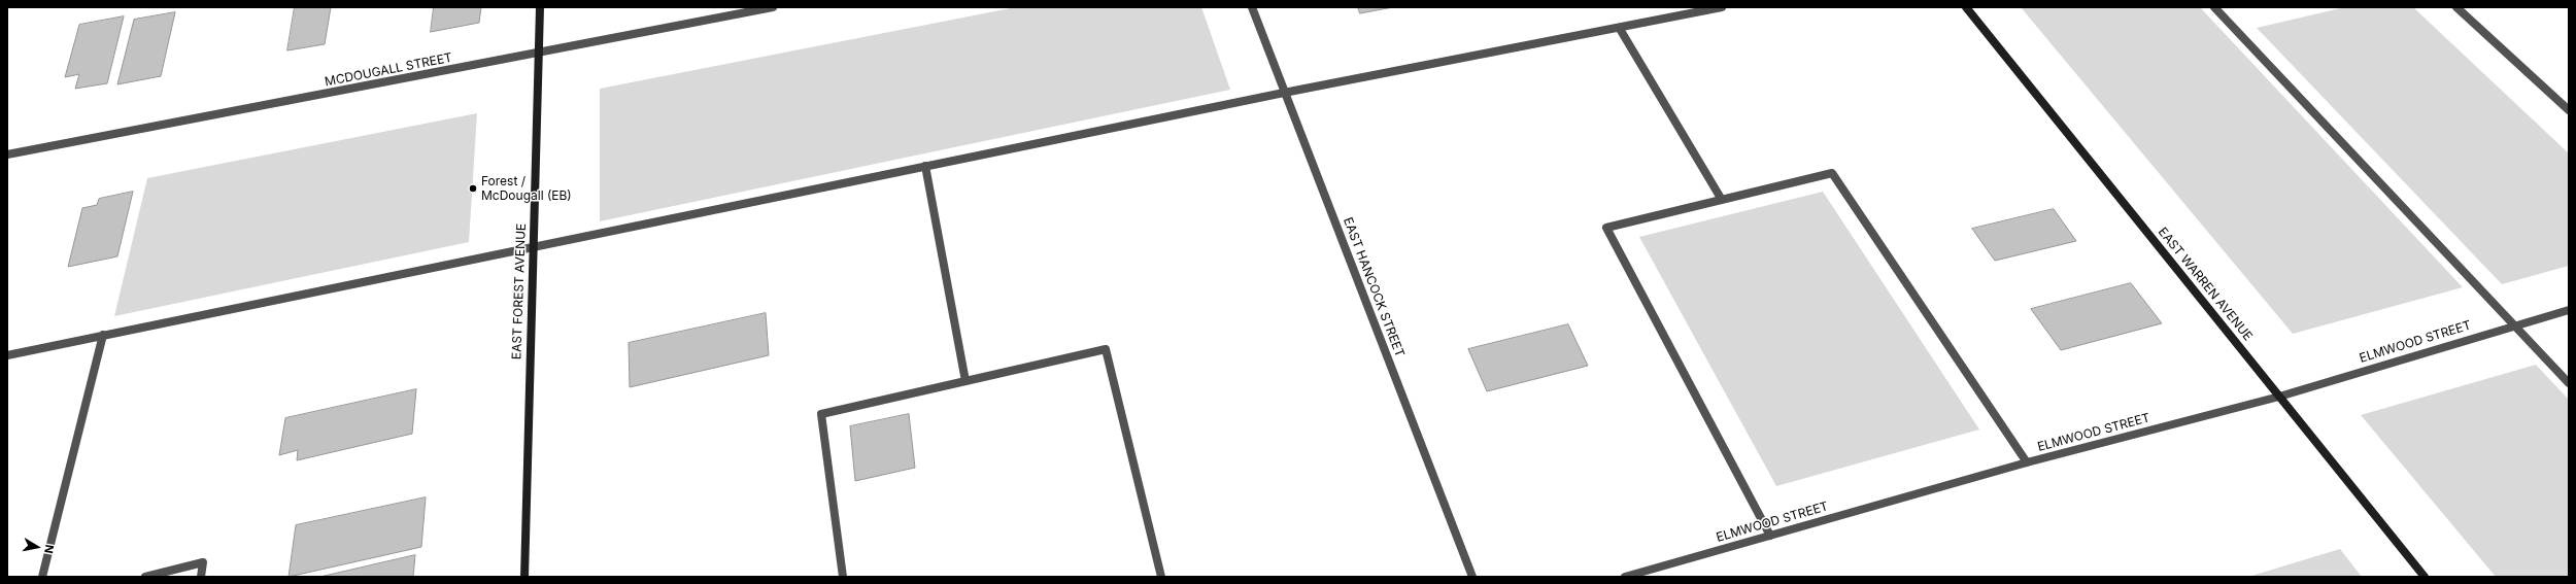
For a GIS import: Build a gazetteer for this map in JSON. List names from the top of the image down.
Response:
{
  "streets": {
    "main road": ["EAST WARREN AVENUE", "EAST FOREST AVENUE"],
    "street": ["MCDOUGALL STREET", "EAST HANCOCK STREET", "ELMWOOD STREET"]
  },
  "crossings": [
    ["MCDOUGALL STREET", "EAST FOREST AVENUE"],
    ["EAST WARREN AVENUE", "ELMWOOD STREET"]
  ],
  "places": ["Forest / McDougall (EB)"],
  "north": "right"
}
